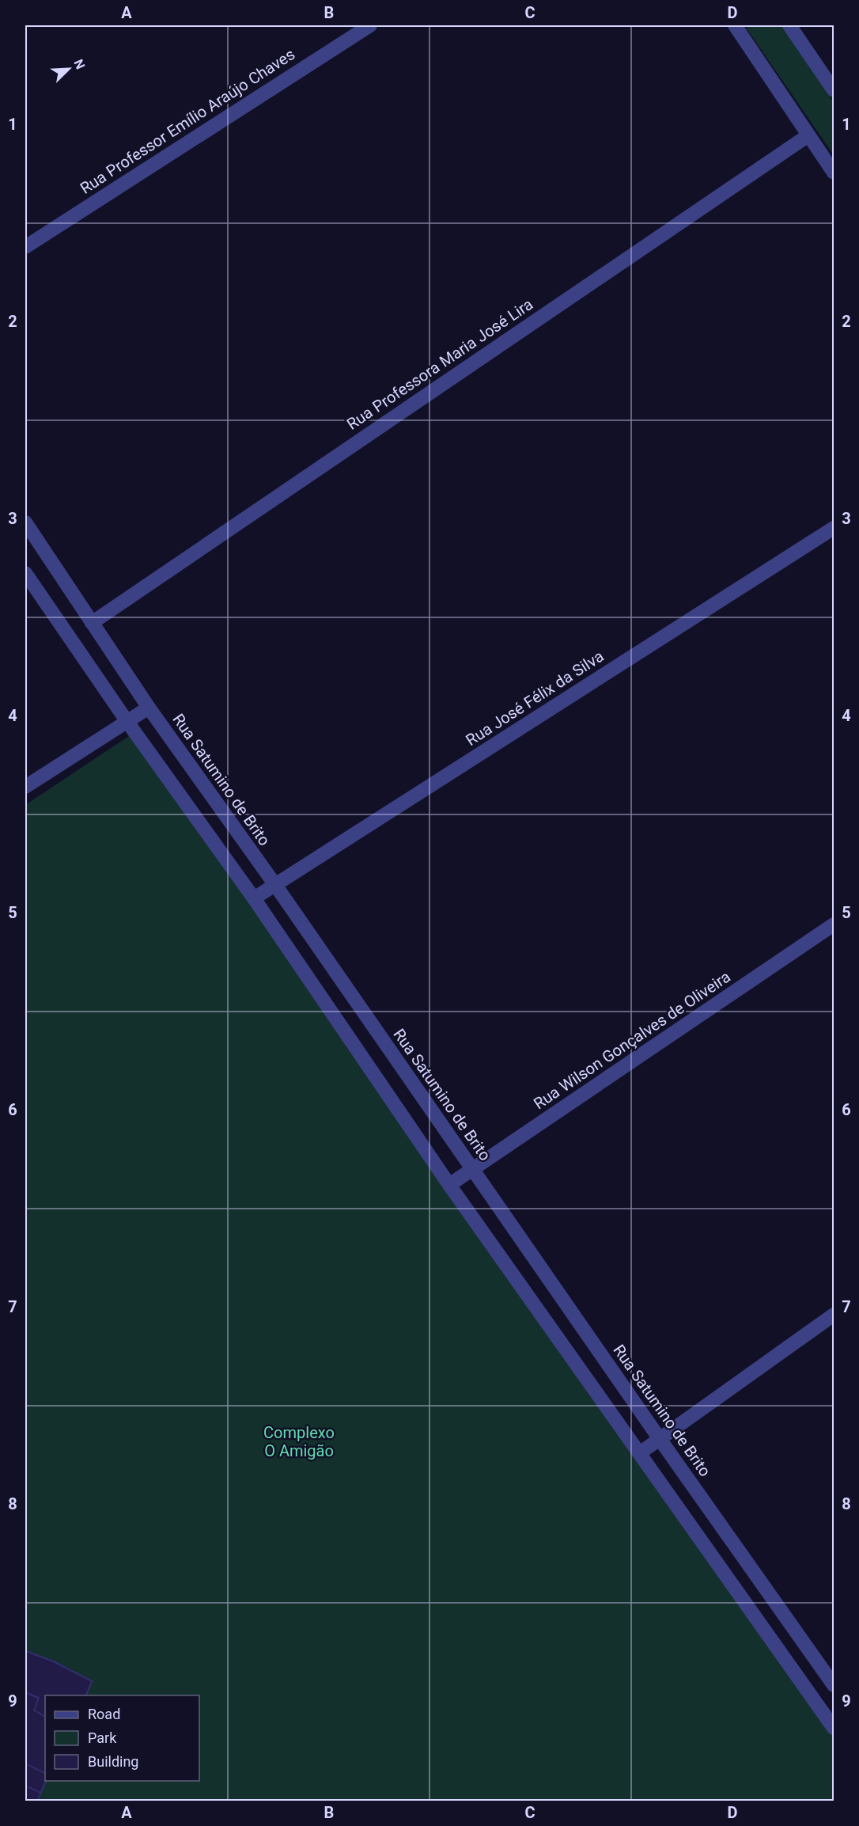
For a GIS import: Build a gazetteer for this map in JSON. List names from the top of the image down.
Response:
{
  "streets": {
    "street": [
      "Rua Professor Emílio Araújo Chaves",
      "Rua Professora Maria José Lira",
      "Rua José Félix da Silva",
      "Rua Satumino de Brito",
      "Rua Wilson Gonçalves de Oliveira"
    ]
  },
  "crossings": [
    ["Rua Professora Maria José Lira", "Rua Satumino de Brito"],
    ["Rua José Félix da Silva", "Rua Satumino de Brito"],
    ["Rua Satumino de Brito", "Rua Wilson Gonçalves de Oliveira"]
  ],
  "parks": ["Complexo O Amigão"],
  "legend": ["Road", "Park", "Building"],
  "north": "top right",
  "grid": {
    "columns": [
      "A",
      "B",
      "C",
      "D"
    ],
    "rows": [
      "1",
      "2",
      "3",
      "4",
      "5",
      "6",
      "7",
      "8",
      "9"
    ]
  }
}
